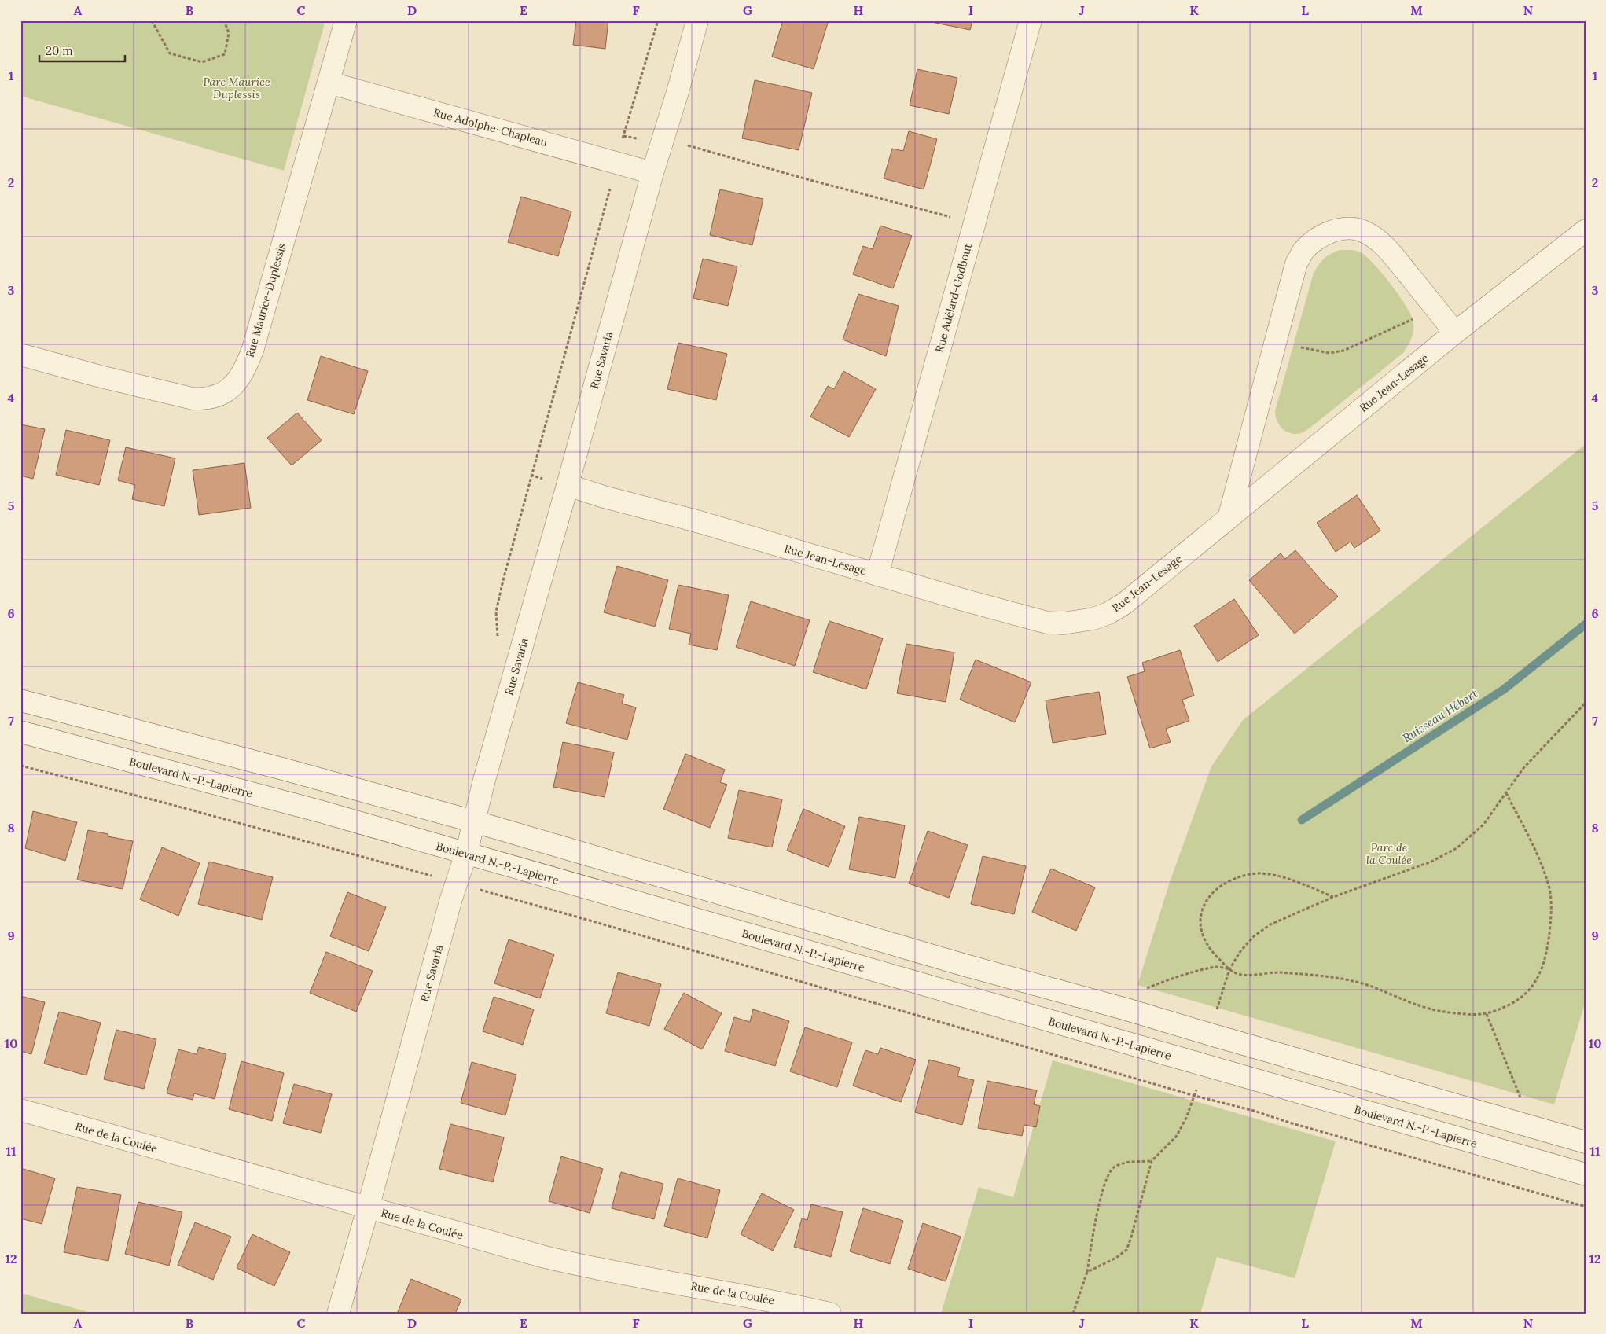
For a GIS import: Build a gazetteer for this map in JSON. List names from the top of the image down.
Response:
{
  "streets": {
    "street": [
      "Rue Adolphe-Chapleau",
      "Rue Adélard-Godbout",
      "Rue Maurice-Duplessis",
      "Rue Savaria",
      "Rue Jean-Lesage",
      "Boulevard N.-P.-Lapierre",
      "Rue de la Coulée"
    ]
  },
  "crossings": [
    ["Rue Adolphe-Chapleau", "Rue Maurice-Duplessis"],
    ["Rue Adolphe-Chapleau", "Rue Savaria"],
    ["Rue Adélard-Godbout", "Rue Jean-Lesage"],
    ["Rue Savaria", "Rue Jean-Lesage"],
    ["Rue Savaria", "Boulevard N.-P.-Lapierre"],
    ["Rue Savaria", "Rue de la Coulée"]
  ],
  "water": ["Ruisseau Hébert"],
  "parks": ["Parc Maurice Duplessis", "Parc de la Coulée"],
  "scale_bar": "20 m",
  "grid": {
    "columns": [
      "A",
      "B",
      "C",
      "D",
      "E",
      "F",
      "G",
      "H",
      "I",
      "J",
      "K",
      "L",
      "M",
      "N"
    ],
    "rows": [
      "1",
      "2",
      "3",
      "4",
      "5",
      "6",
      "7",
      "8",
      "9",
      "10",
      "11",
      "12"
    ]
  }
}
